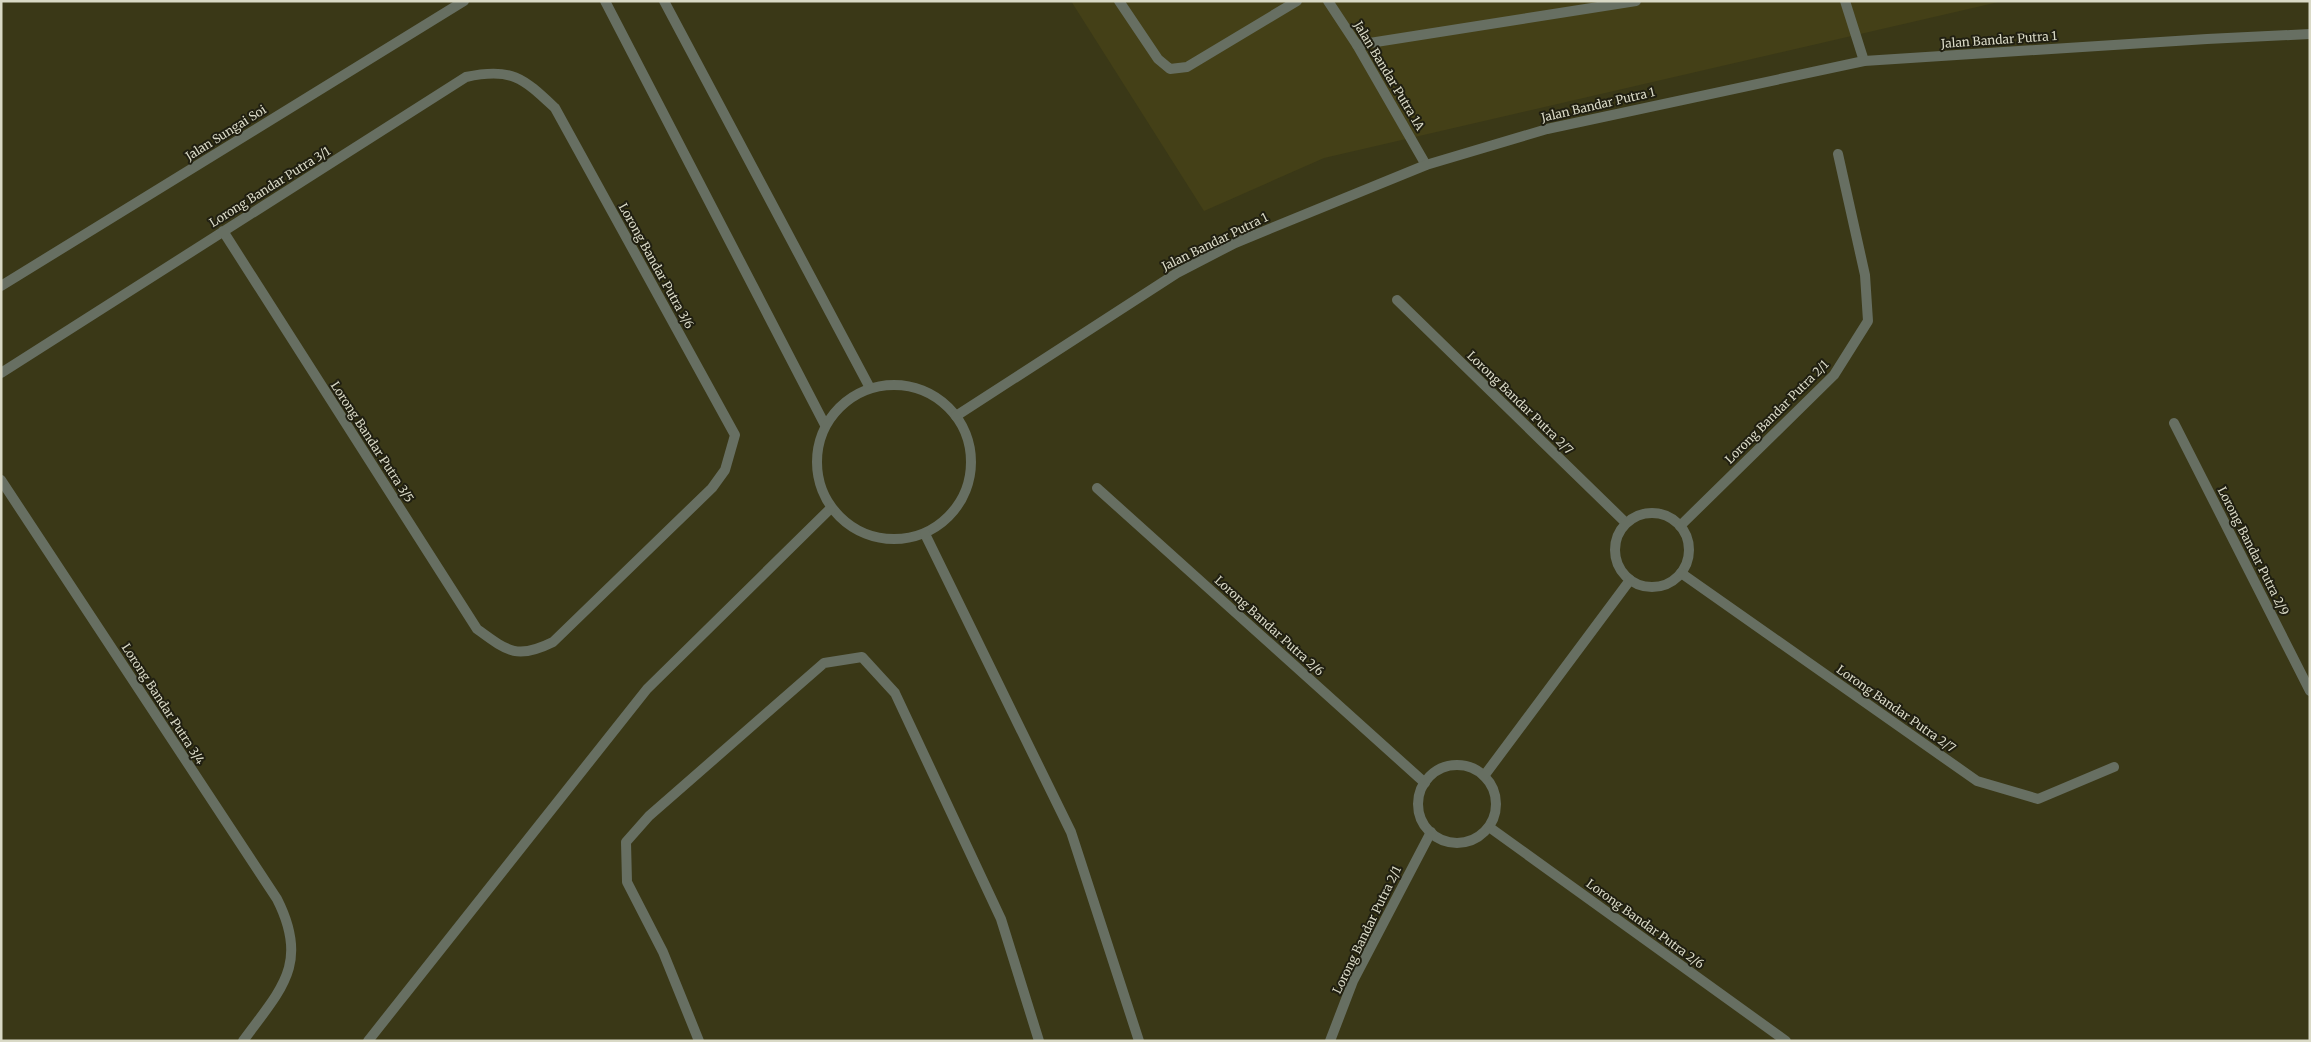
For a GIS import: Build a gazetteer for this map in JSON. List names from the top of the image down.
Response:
{
  "streets": {
    "street": [
      "Jalan Bandar Putra 1",
      "Jalan Bandar Putra 1A",
      "Jalan Sungai Soi",
      "Lorong Bandar Putra 3/1",
      "Lorong Bandar Putra 3/6",
      "Lorong Bandar Putra 2/7",
      "Lorong Bandar Putra 2/1",
      "Lorong Bandar Putra 3/5",
      "Lorong Bandar Putra 2/9",
      "Lorong Bandar Putra 2/6",
      "Lorong Bandar Putra 3/4"
    ]
  },
  "crossings": [
    ["Jalan Bandar Putra 1", "Jalan Bandar Putra 1A"],
    ["Lorong Bandar Putra 3/1", "Lorong Bandar Putra 3/6"],
    ["Lorong Bandar Putra 3/1", "Lorong Bandar Putra 3/5"],
    ["Lorong Bandar Putra 3/6", "Lorong Bandar Putra 3/5"],
    ["Lorong Bandar Putra 2/7", "Lorong Bandar Putra 2/1"],
    ["Lorong Bandar Putra 2/1", "Lorong Bandar Putra 2/6"]
  ]
}
